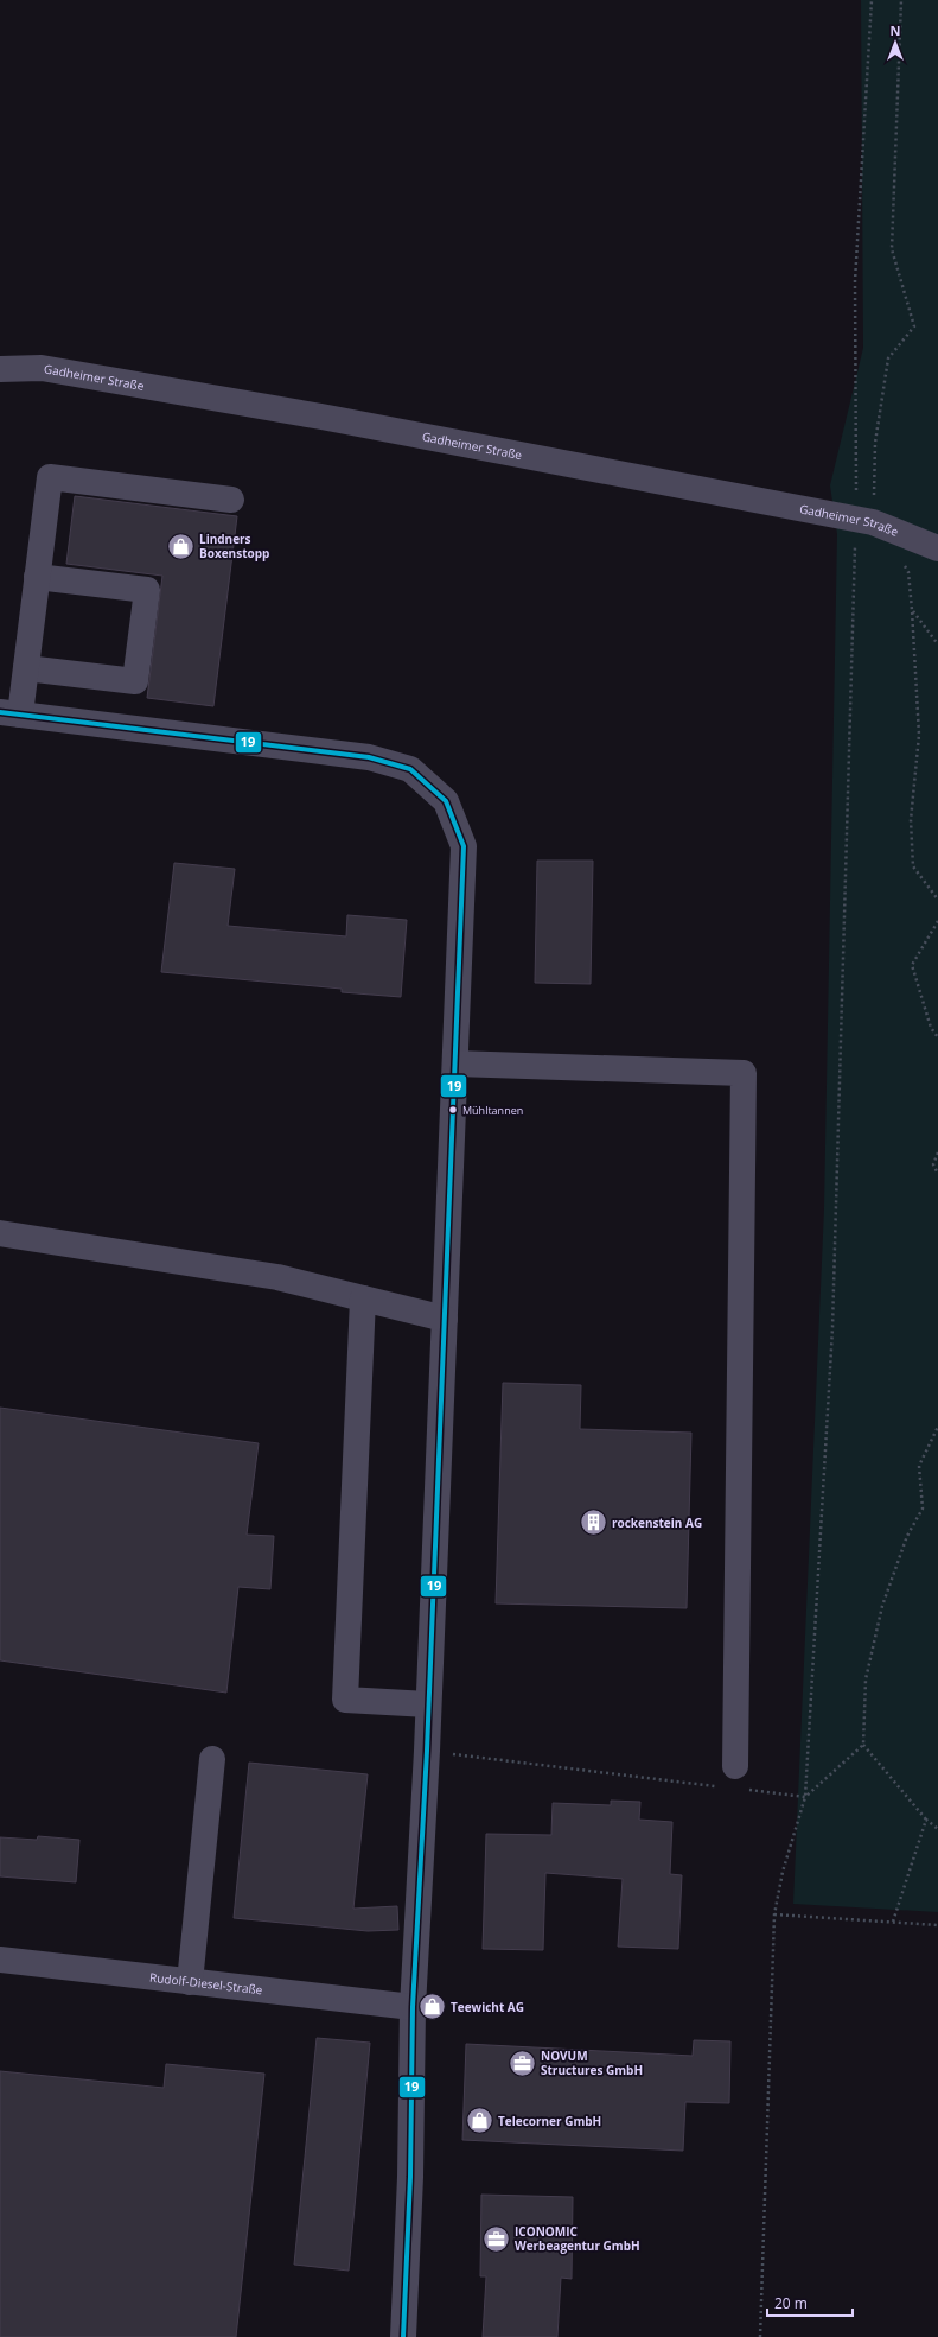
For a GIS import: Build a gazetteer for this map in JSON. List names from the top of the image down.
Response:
{
  "streets": {
    "street": ["Gadheimer Straße", "Rudolf-Diesel-Straße"]
  },
  "places": {
    "shop": ["Lindners Boxenstopp", "Teewicht AG", "Telecorner GmbH"],
    "other": ["Mühltannen"],
    "building": ["rockenstein AG"],
    "office": ["NOVUM Structures GmbH", "ICONOMIC Werbeagentur GmbH"]
  },
  "lines": ["transit line 19"],
  "scale_bar": "20 m",
  "north": "top"
}
